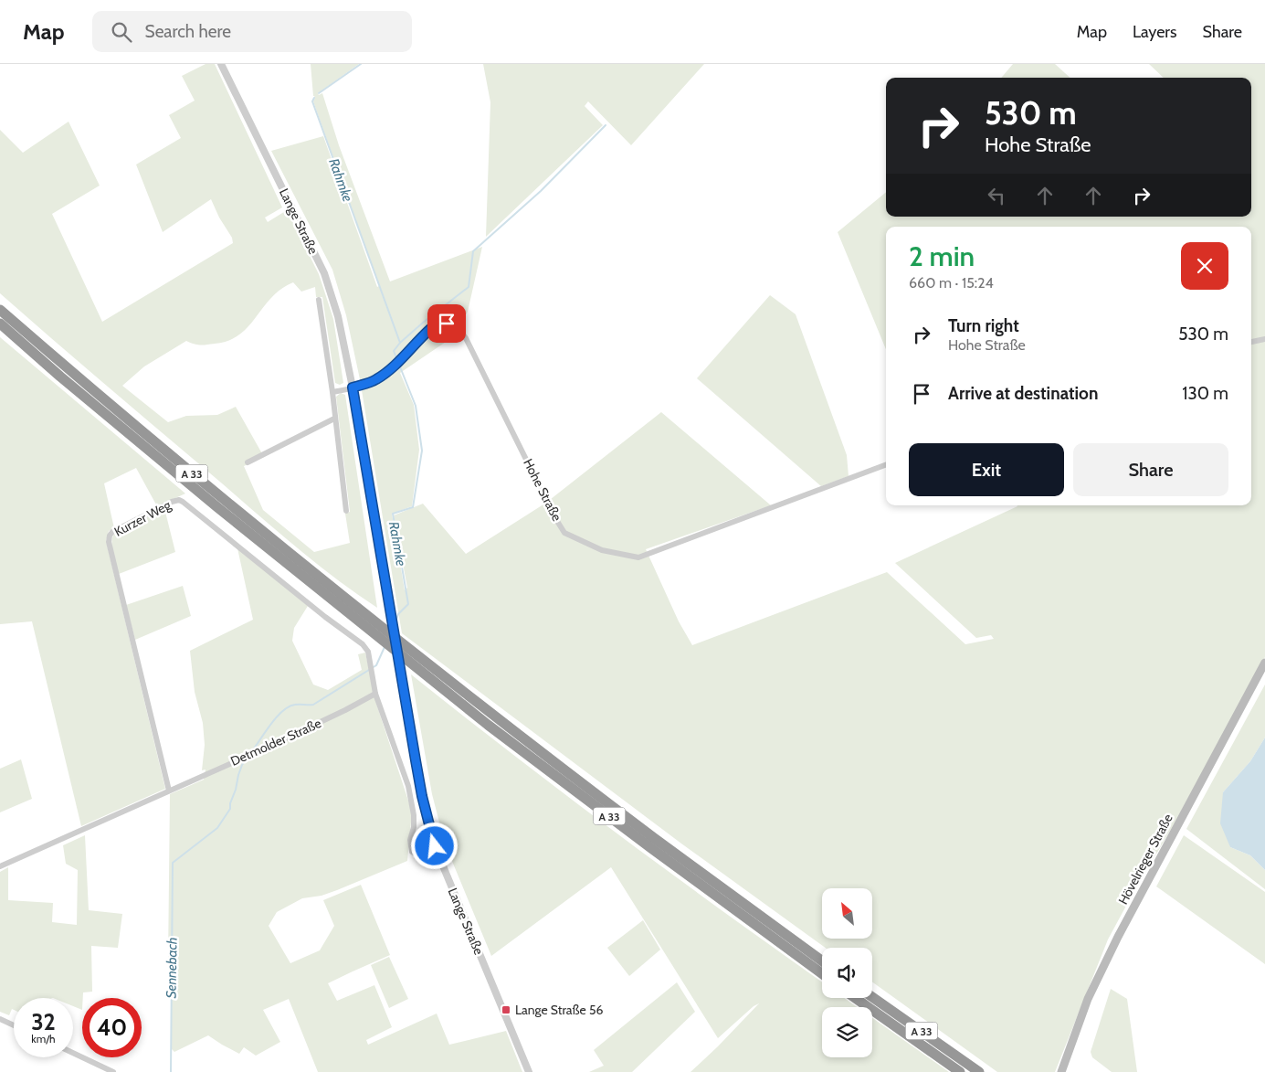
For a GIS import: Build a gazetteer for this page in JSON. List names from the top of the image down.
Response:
{
  "streets": {
    "highway": ["A 33"],
    "main road": ["Hövelrieger Straße"],
    "street": [
      "Lange Straße",
      "Hohe Straße",
      "Kurzer Weg",
      "Detmolder Straße"
    ]
  },
  "crossings": [
    ["Lange Straße", "Hohe Straße"],
    ["Kurzer Weg", "Detmolder Straße"]
  ],
  "water": ["Rahmke", "Sennebach"],
  "places": {
    "transit": ["Lange Straße 56"]
  },
  "north": "top left",
  "page": {
    "header": "Map",
    "search": "Search here",
    "nav": ["Map", "Layers", "Share"],
    "turn": ["530 m", "Hohe Straße"],
    "heading": ["2 min", "660 m · 15:24"],
    "list": [
      {
        "name": "Turn right",
        "note": "Hohe Straße",
        "value": "530 m"
      },
      {
        "name": "Arrive at destination",
        "value": "130 m"
      }
    ],
    "buttons": ["Exit", "Share"],
    "speed": "32 km/h",
    "limit": "40"
  }
}
